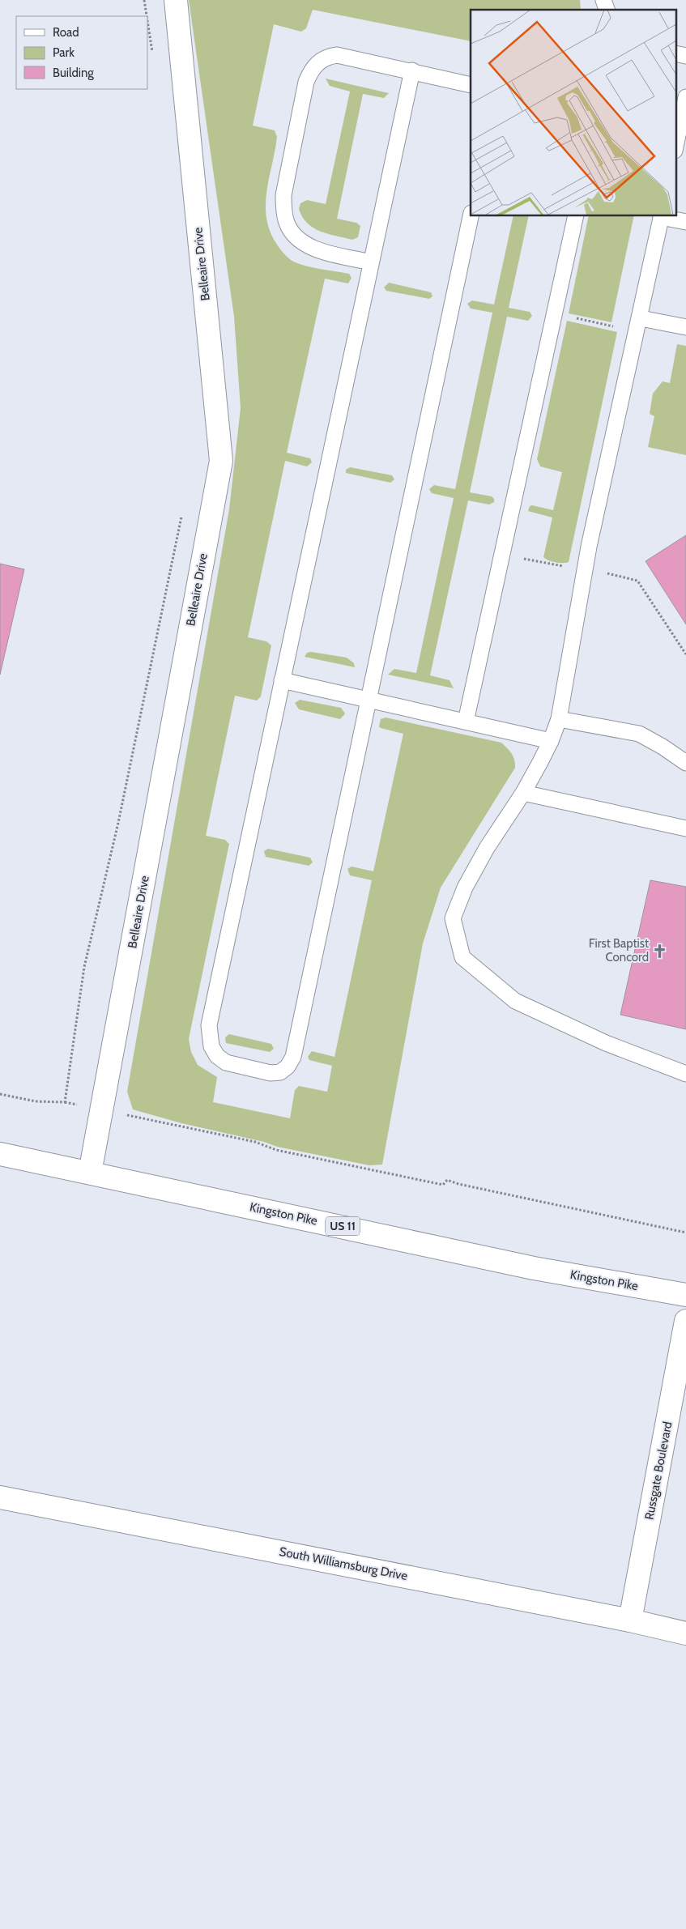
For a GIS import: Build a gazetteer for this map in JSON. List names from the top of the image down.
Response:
{
  "streets": {
    "street": [
      "Belleaire Drive",
      "Kingston Pike",
      "US 11",
      "Russgate Boulevard",
      "South Williamsburg Drive"
    ]
  },
  "crossings": [
    ["Belleaire Drive", "Kingston Pike"],
    ["Russgate Boulevard", "South Williamsburg Drive"]
  ],
  "places": {
    "church": ["First Baptist Concord"]
  },
  "legend": ["Road", "Park", "Building"]
}
